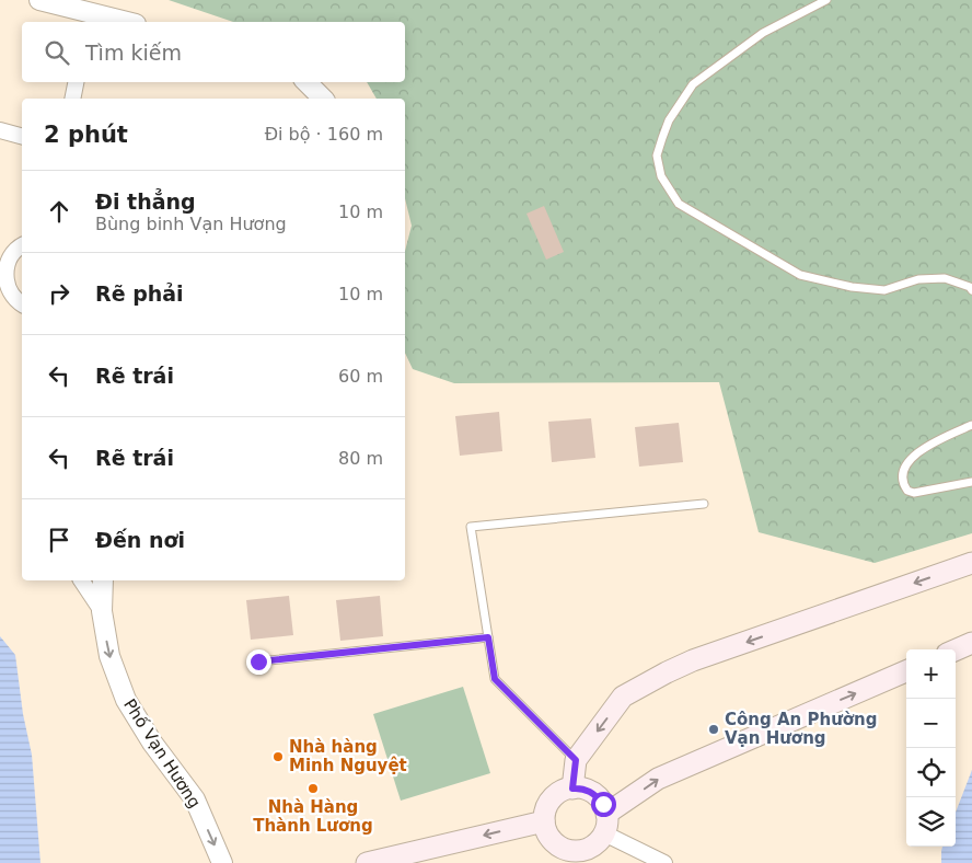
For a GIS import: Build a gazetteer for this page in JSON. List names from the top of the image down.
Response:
{
  "streets": {
    "street": ["Phố Vạn Hương"]
  },
  "one_way": ["Phố Vạn Hương"],
  "places": ["Công An Phường Vạn Hương", "Nhà hàng Minh Nguyệt", "Nhà Hàng Thành Lương"],
  "page": {
    "search": "Tìm kiếm",
    "heading": ["2 phút", "Đi bộ · 160 m"],
    "list": [
      ["Đi thẳng", "Bùng binh Vạn Hương", "10 m"],
      ["Rẽ phải", "10 m"],
      ["Rẽ trái", "60 m"],
      ["Rẽ trái", "80 m"],
      "Đến nơi"
    ],
    "map_buttons": ["+", "−"]
  }
}
